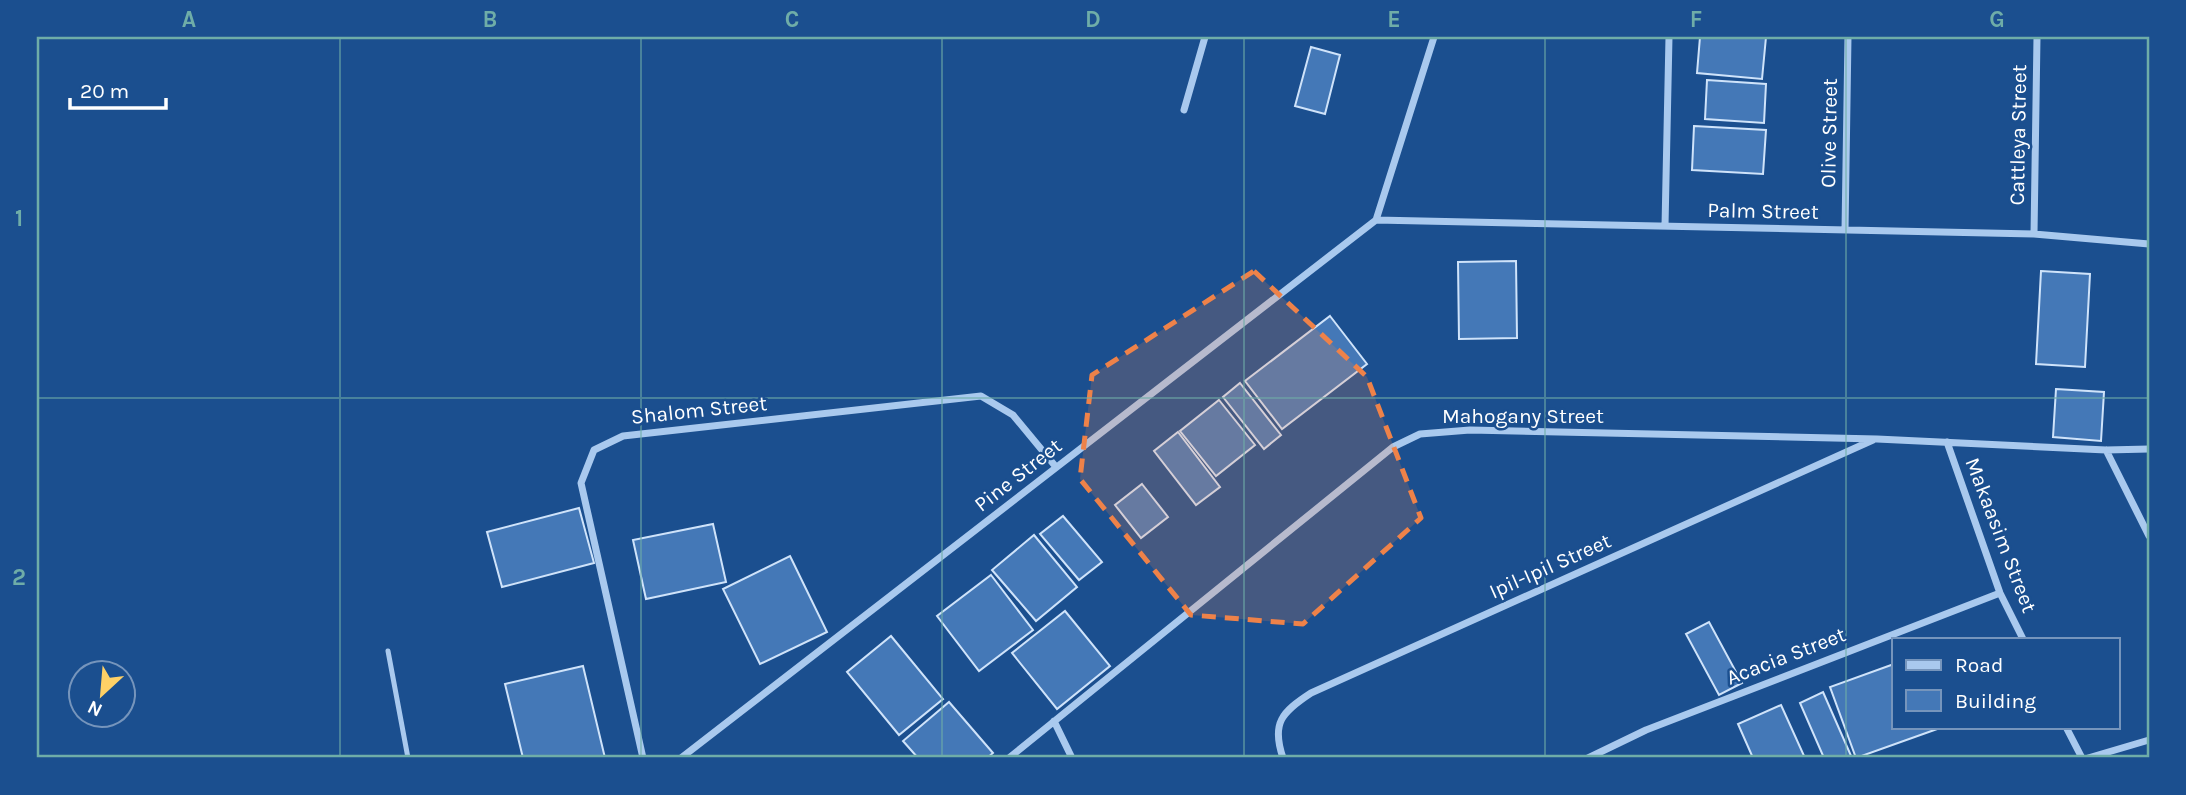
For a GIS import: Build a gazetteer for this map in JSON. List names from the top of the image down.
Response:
{
  "streets": {
    "street": [
      "Olive Street",
      "Cattleya Street",
      "Palm Street",
      "Shalom Street",
      "Mahogany Street",
      "Pine Street",
      "Makaasim Street",
      "Ipil-Ipil Street",
      "Acacia Street"
    ]
  },
  "crossings": [
    ["Olive Street", "Palm Street"],
    ["Cattleya Street", "Palm Street"],
    ["Palm Street", "Pine Street"],
    ["Shalom Street", "Pine Street"],
    ["Mahogany Street", "Makaasim Street"],
    ["Mahogany Street", "Ipil-Ipil Street"],
    ["Makaasim Street", "Acacia Street"]
  ],
  "legend": ["Road", "Building"],
  "scale_bar": "20 m",
  "north": "bottom left",
  "grid": {
    "columns": [
      "A",
      "B",
      "C",
      "D",
      "E",
      "F",
      "G"
    ],
    "rows": ["1", "2"]
  }
}
